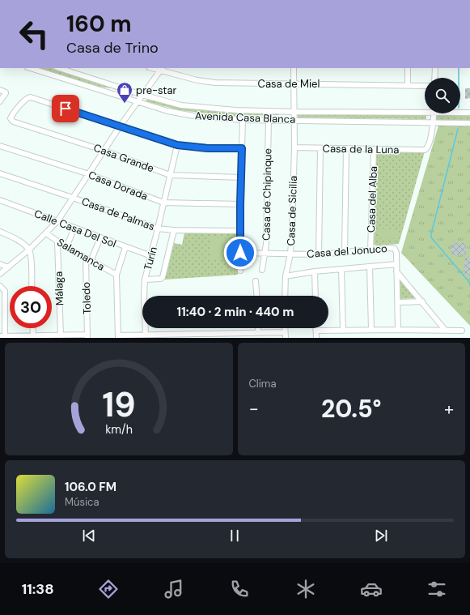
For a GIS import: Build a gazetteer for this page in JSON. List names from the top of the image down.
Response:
{
  "streets": {
    "street": [
      "Casa de Miel",
      "Avenida Casa Blanca",
      "Casa de la Luna",
      "Casa Grande",
      "Casa Dorada",
      "Casa de Chipinque",
      "Casa del Alba",
      "Casa de Sicilia",
      "Casa de Palmas",
      "Calle Casa Del Sol",
      "Casa del Jonuco",
      "Salamanca",
      "Turín",
      "Málaga",
      "Toledo"
    ]
  },
  "crossings": [
    ["Casa de Miel", "Casa de Sicilia"],
    ["Avenida Casa Blanca", "Casa de la Luna"],
    ["Avenida Casa Blanca", "Casa de Chipinque"],
    ["Avenida Casa Blanca", "Casa de Sicilia"],
    ["Casa de la Luna", "Casa del Alba"],
    ["Casa de la Luna", "Casa de Sicilia"],
    ["Casa Grande", "Turín"],
    ["Casa Dorada", "Turín"],
    ["Casa de Chipinque", "Casa del Jonuco"],
    ["Casa del Alba", "Casa del Jonuco"],
    ["Casa de Sicilia", "Casa del Jonuco"],
    ["Casa de Palmas", "Turín"],
    ["Calle Casa Del Sol", "Salamanca"],
    ["Calle Casa Del Sol", "Turín"],
    ["Salamanca", "Málaga"],
    ["Salamanca", "Toledo"]
  ],
  "places": {
    "shop": ["pre-star"]
  },
  "page": {
    "turn": ["160 m", "Casa de Trino"],
    "limit": "30",
    "trip": "11:40 · 2 min · 440 m",
    "tile": "Clima",
    "heat": ["−", "20.5°", "+"],
    "song": ["106.0 FM", "Música"],
    "tabs": "11:38",
    "gauge": ["19", "km/h"]
  }
}
